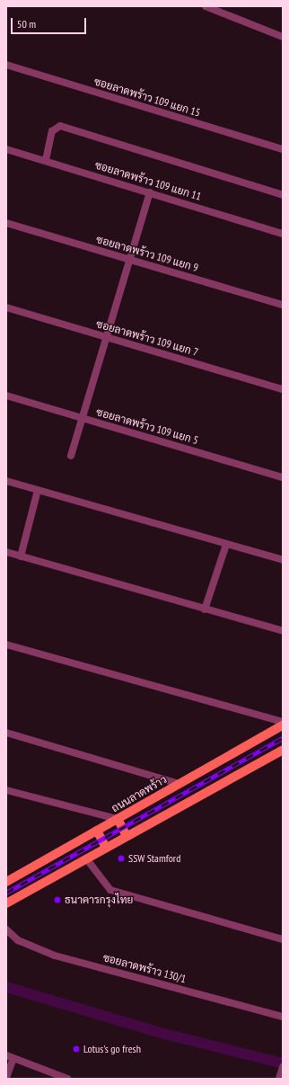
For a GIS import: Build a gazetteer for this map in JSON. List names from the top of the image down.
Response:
{
  "streets": {
    "main road": ["ถนนลาดพร้าว"],
    "street": [
      "ซอยลาดพร้าว 109 แยก 15",
      "ซอยลาดพร้าว 109 แยก 11",
      "ซอยลาดพร้าว 109 แยก 9",
      "ซอยลาดพร้าว 109 แยก 7",
      "ซอยลาดพร้าว 109 แยก 5",
      "ซอยลาดพร้าว 130/1"
    ]
  },
  "places": ["SSW Stamford", "ธนาคารกรุงไทย", "Lotus's go fresh"],
  "scale_bar": "50 m"
}
